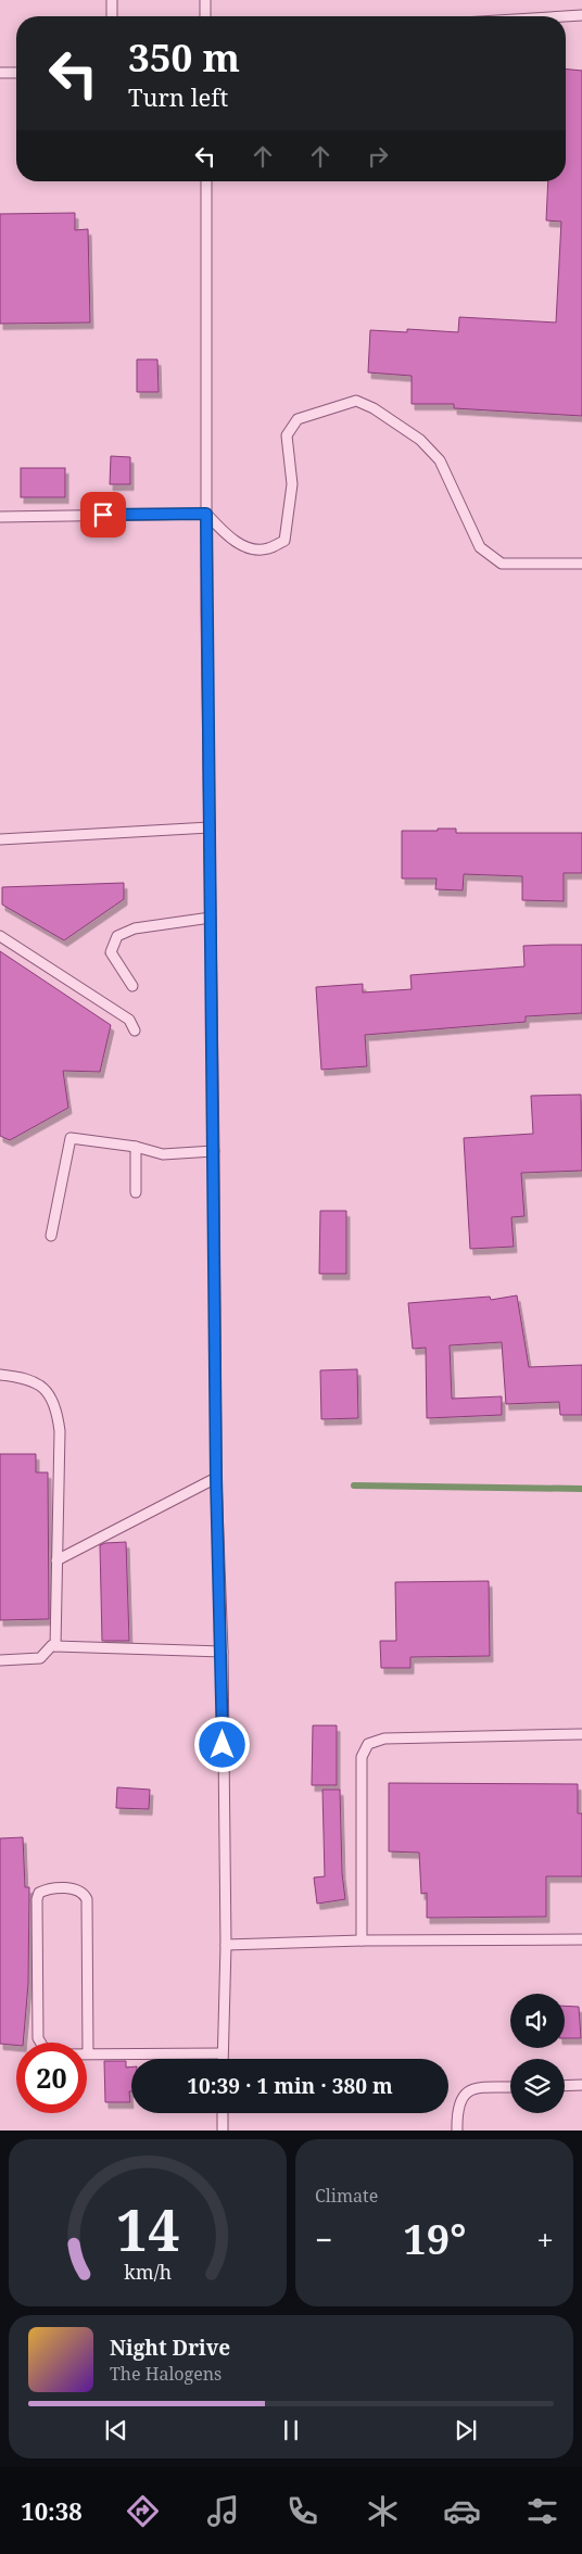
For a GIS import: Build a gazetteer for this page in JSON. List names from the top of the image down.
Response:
{
  "page": {
    "turn": ["350 m", "Turn left"],
    "limit": "20",
    "trip": "10:39 · 1 min · 380 m",
    "tile": "Climate",
    "heat": ["−", "19°", "+"],
    "song": ["Night Drive", "The Halogens"],
    "tabs": "10:38",
    "gauge": ["14", "km/h"]
  }
}
